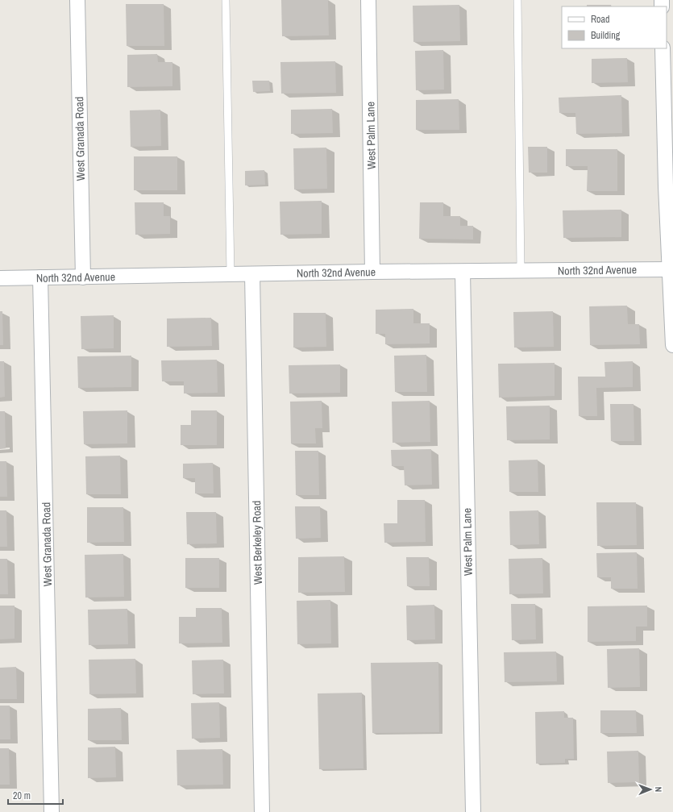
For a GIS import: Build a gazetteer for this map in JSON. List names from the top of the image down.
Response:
{
  "streets": {
    "street": [
      "West Palm Lane",
      "West Granada Road",
      "North 32nd Avenue",
      "West Berkeley Road"
    ]
  },
  "crossings": [
    ["West Palm Lane", "North 32nd Avenue"],
    ["West Granada Road", "North 32nd Avenue"],
    ["North 32nd Avenue", "West Berkeley Road"]
  ],
  "legend": ["Road", "Building"],
  "scale_bar": "20 m",
  "north": "right"
}
